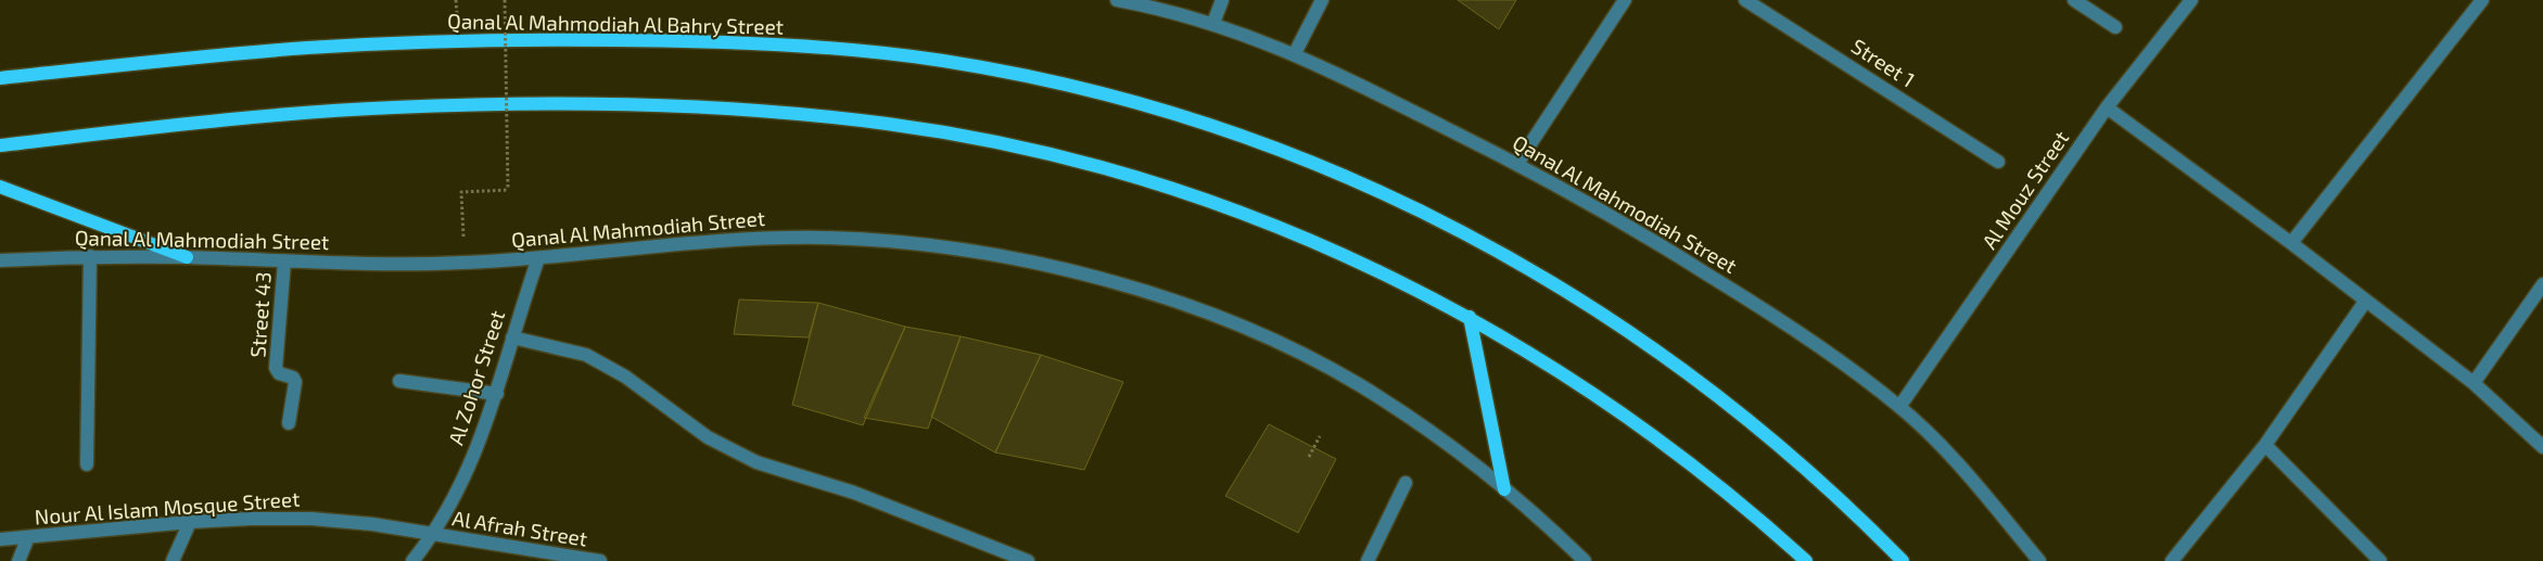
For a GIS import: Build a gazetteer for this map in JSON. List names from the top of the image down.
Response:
{
  "streets": {
    "main road": ["Qanal Al Mahmodiah Al Bahry Street"],
    "street": [
      "Street 1",
      "Al Mouz Street",
      "Qanal Al Mahmodiah Street",
      "Street 43",
      "Al Zohor Street",
      "Nour Al Islam Mosque Street",
      "Al Afrah Street"
    ]
  },
  "crossings": [
    ["Al Mouz Street", "Qanal Al Mahmodiah Street"],
    ["Qanal Al Mahmodiah Street", "Street 43"],
    ["Qanal Al Mahmodiah Street", "Al Zohor Street"],
    ["Al Zohor Street", "Nour Al Islam Mosque Street"],
    ["Al Zohor Street", "Al Afrah Street"],
    ["Nour Al Islam Mosque Street", "Al Afrah Street"]
  ]
}
